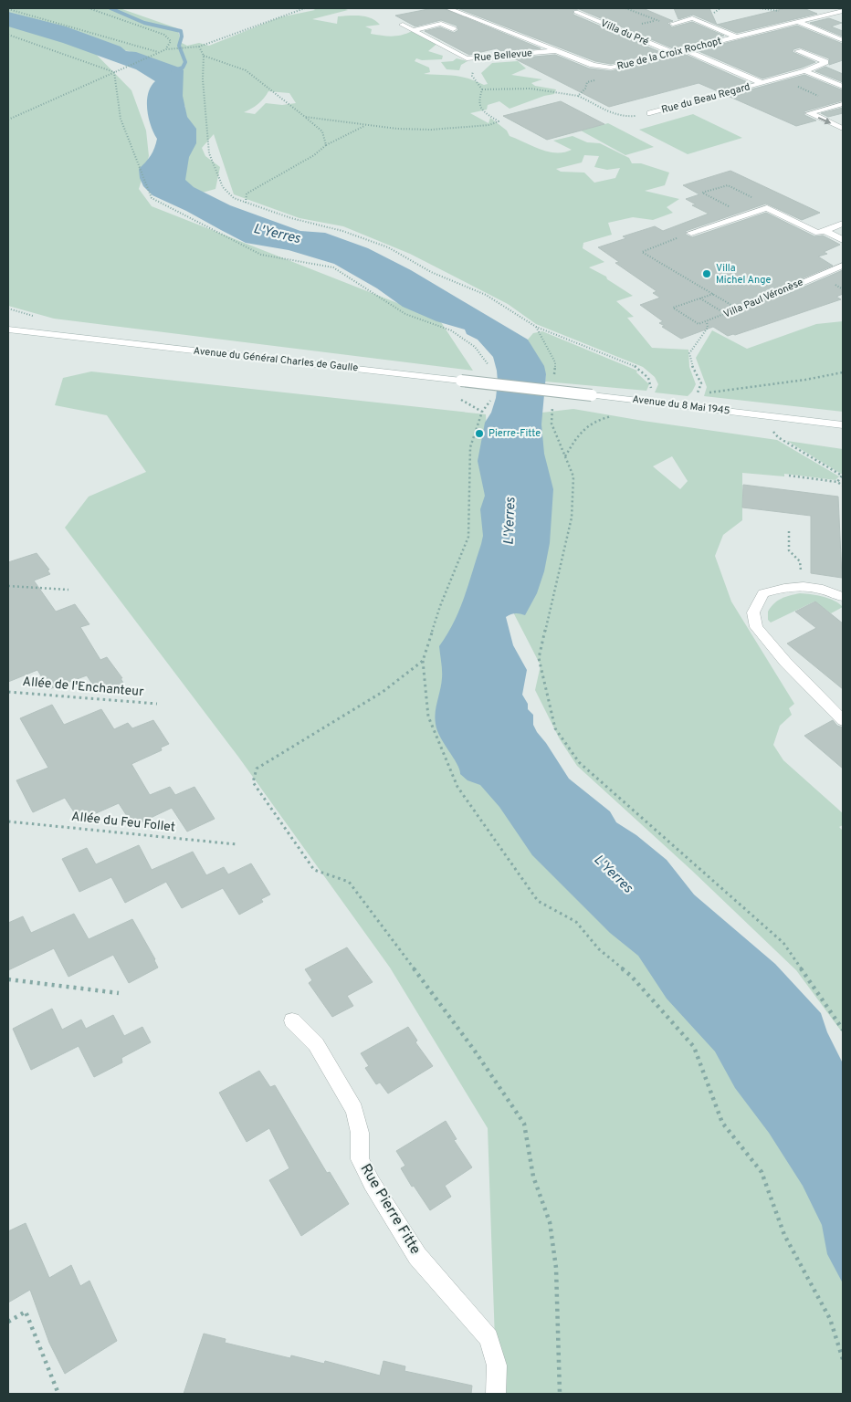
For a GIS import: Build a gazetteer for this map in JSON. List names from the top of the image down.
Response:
{
  "streets": {
    "street": [
      "Villa du Pré",
      "Rue de la Croix Rochopt",
      "Rue Bellevue",
      "Rue du Beau Regard",
      "Villa Paul Véronèse",
      "Avenue du Général Charles de Gaulle",
      "Avenue du 8 Mai 1945",
      "Rue Pierre Fitte"
    ],
    "path": ["Allée de l'Enchanteur", "Allée du Feu Follet"]
  },
  "crossings": [
    ["Villa du Pré", "Rue de la Croix Rochopt"],
    ["Rue de la Croix Rochopt", "Rue Bellevue"],
    ["Rue de la Croix Rochopt", "Rue du Beau Regard"],
    ["Avenue du Général Charles de Gaulle", "Avenue du 8 Mai 1945"]
  ],
  "water": ["L'Yerres"],
  "places": ["Villa Michel Ange", "Pierre-Fitte"]
}
